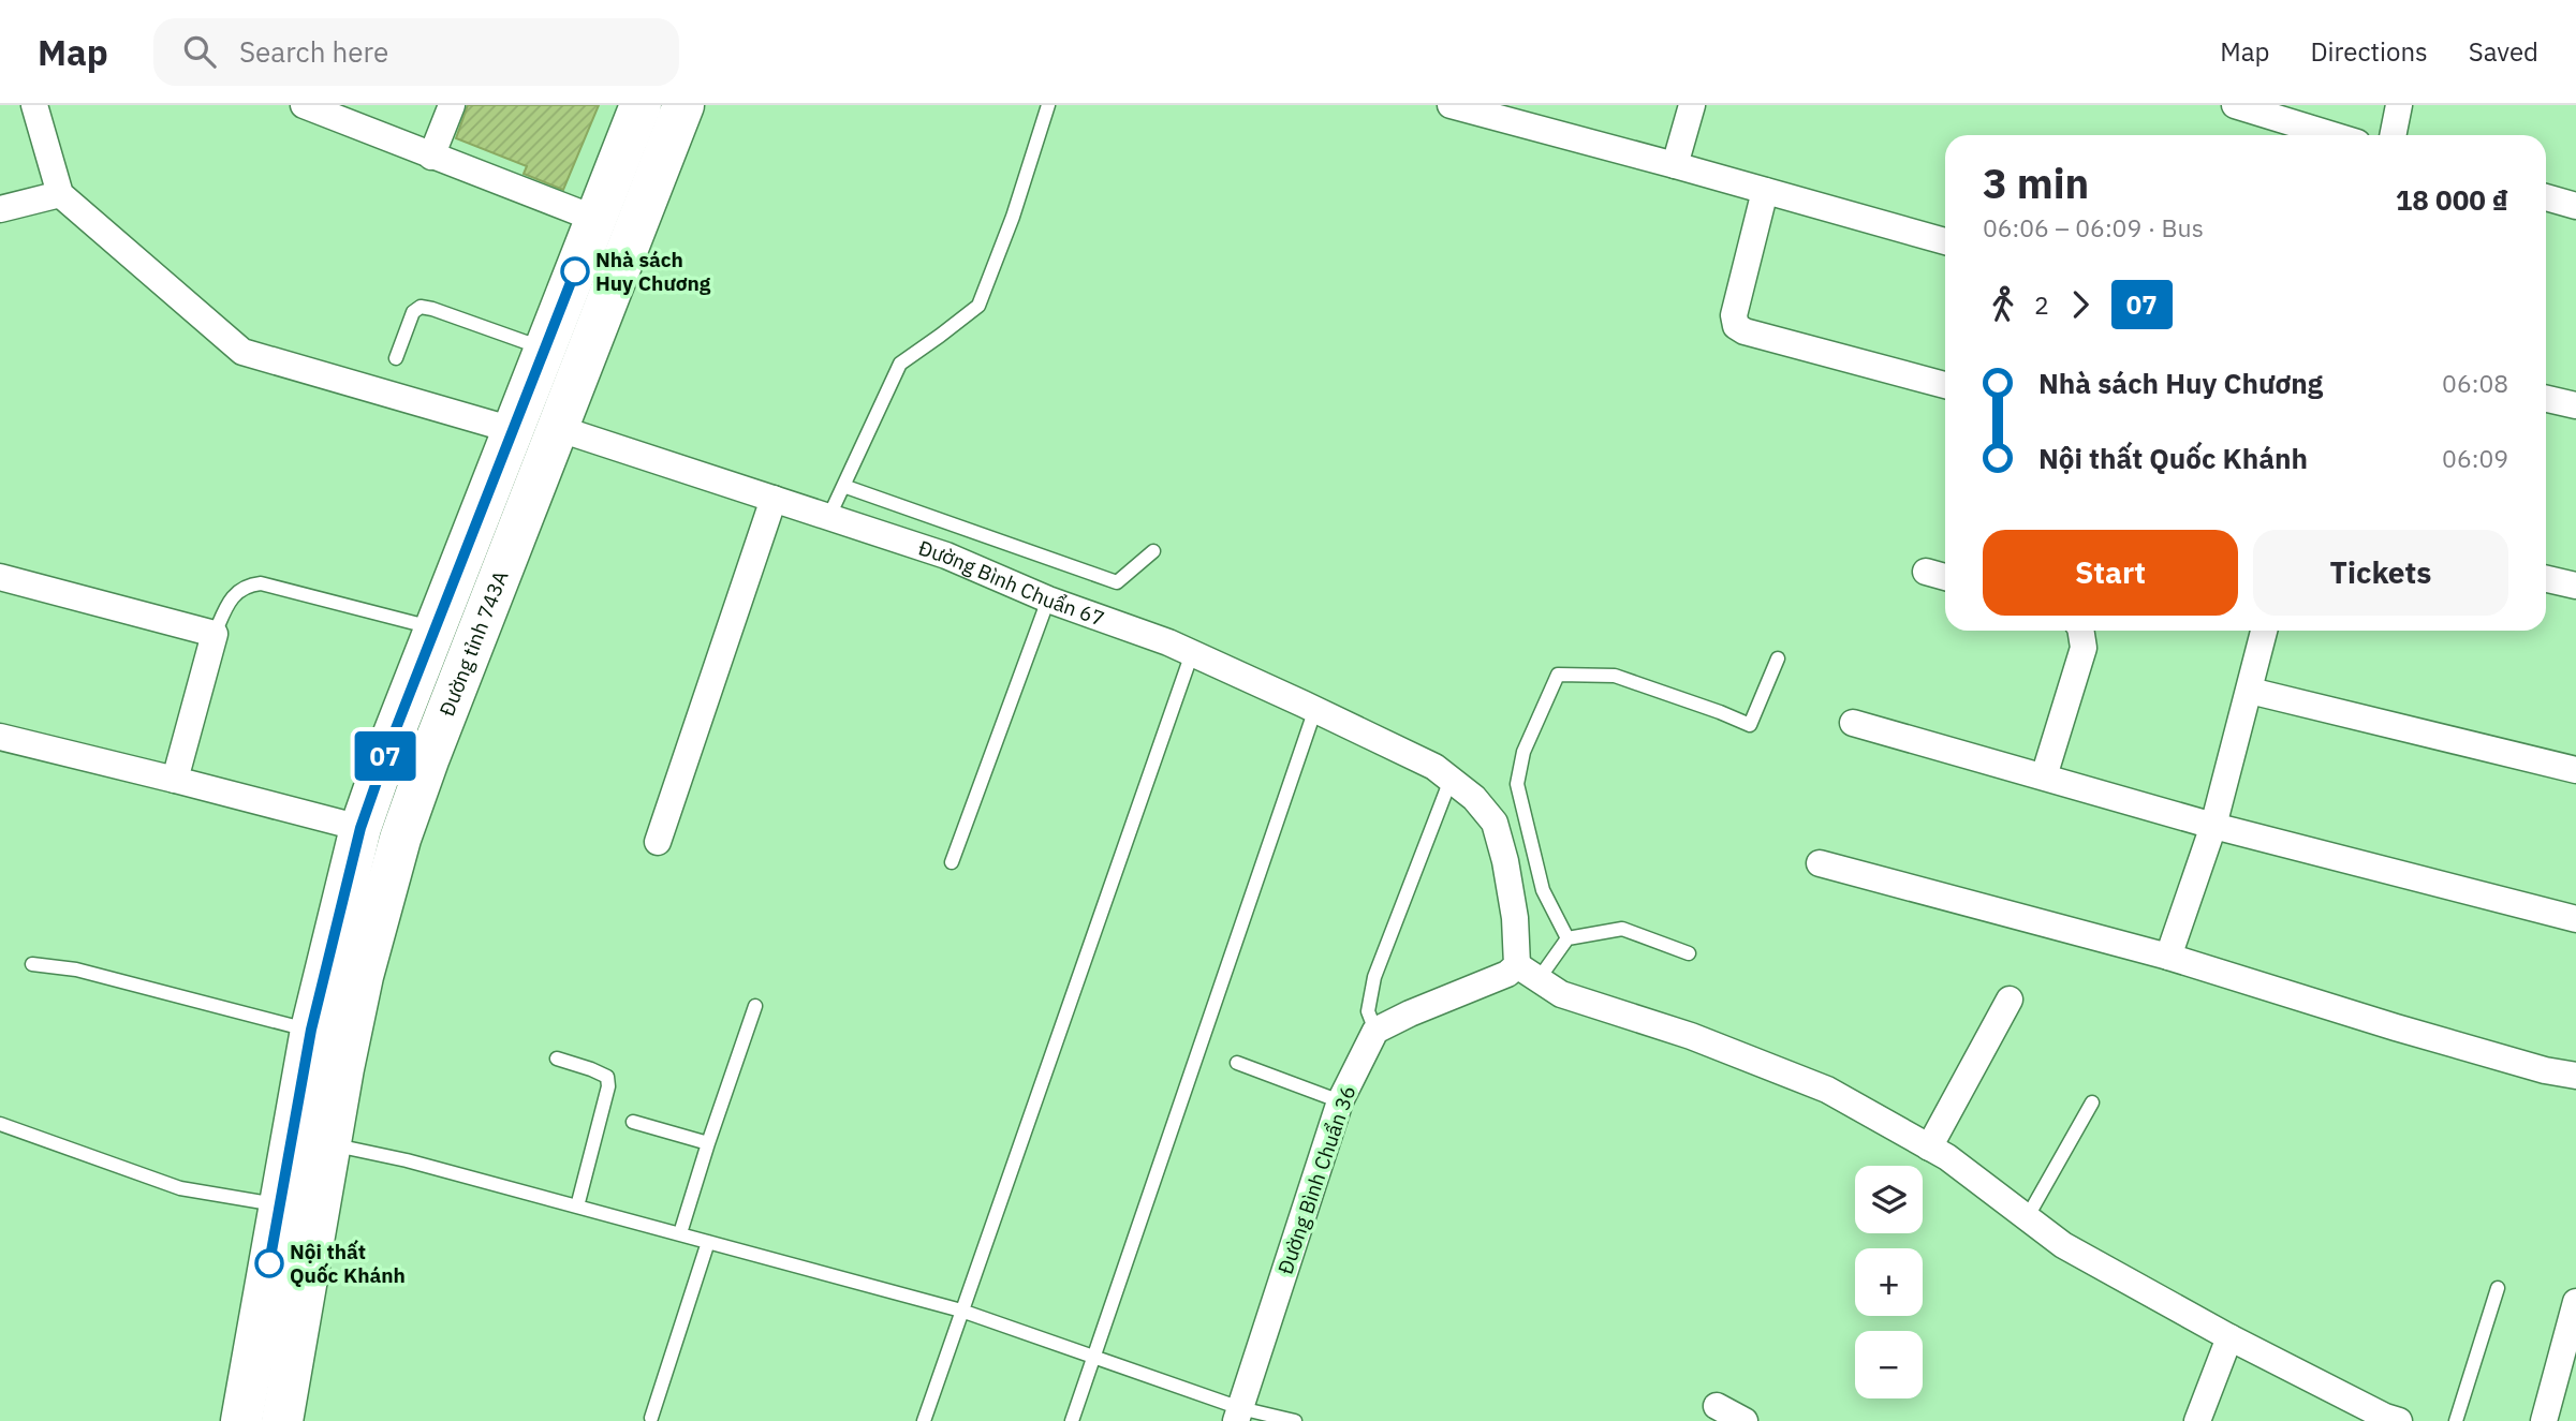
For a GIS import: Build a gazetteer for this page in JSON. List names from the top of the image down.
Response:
{
  "streets": {
    "main road": ["Đường tỉnh 743A"],
    "street": ["Đường Bình Chuẩn 67", "Đường Bình Chuẩn 36"]
  },
  "crossings": [
    ["Đường Bình Chuẩn 67", "Đường tỉnh 743A"]
  ],
  "places": ["Nhà sách Huy Chương", "Nội thất Quốc Khánh"],
  "lines": ["bus line 07"],
  "page": {
    "header": "Map",
    "search": "Search here",
    "nav": ["Map", "Directions", "Saved"],
    "on_map": "07",
    "heading": ["3 min", "06:06 – 06:09 · Bus", "18 000 ₫"],
    "legs": ["2", "07"],
    "list": [
      {
        "name": "Nhà sách Huy Chương",
        "value": "06:08"
      },
      {
        "name": "Nội thất Quốc Khánh",
        "value": "06:09"
      }
    ],
    "buttons": ["Start", "Tickets"],
    "map_buttons": ["+", "−"]
  }
}
